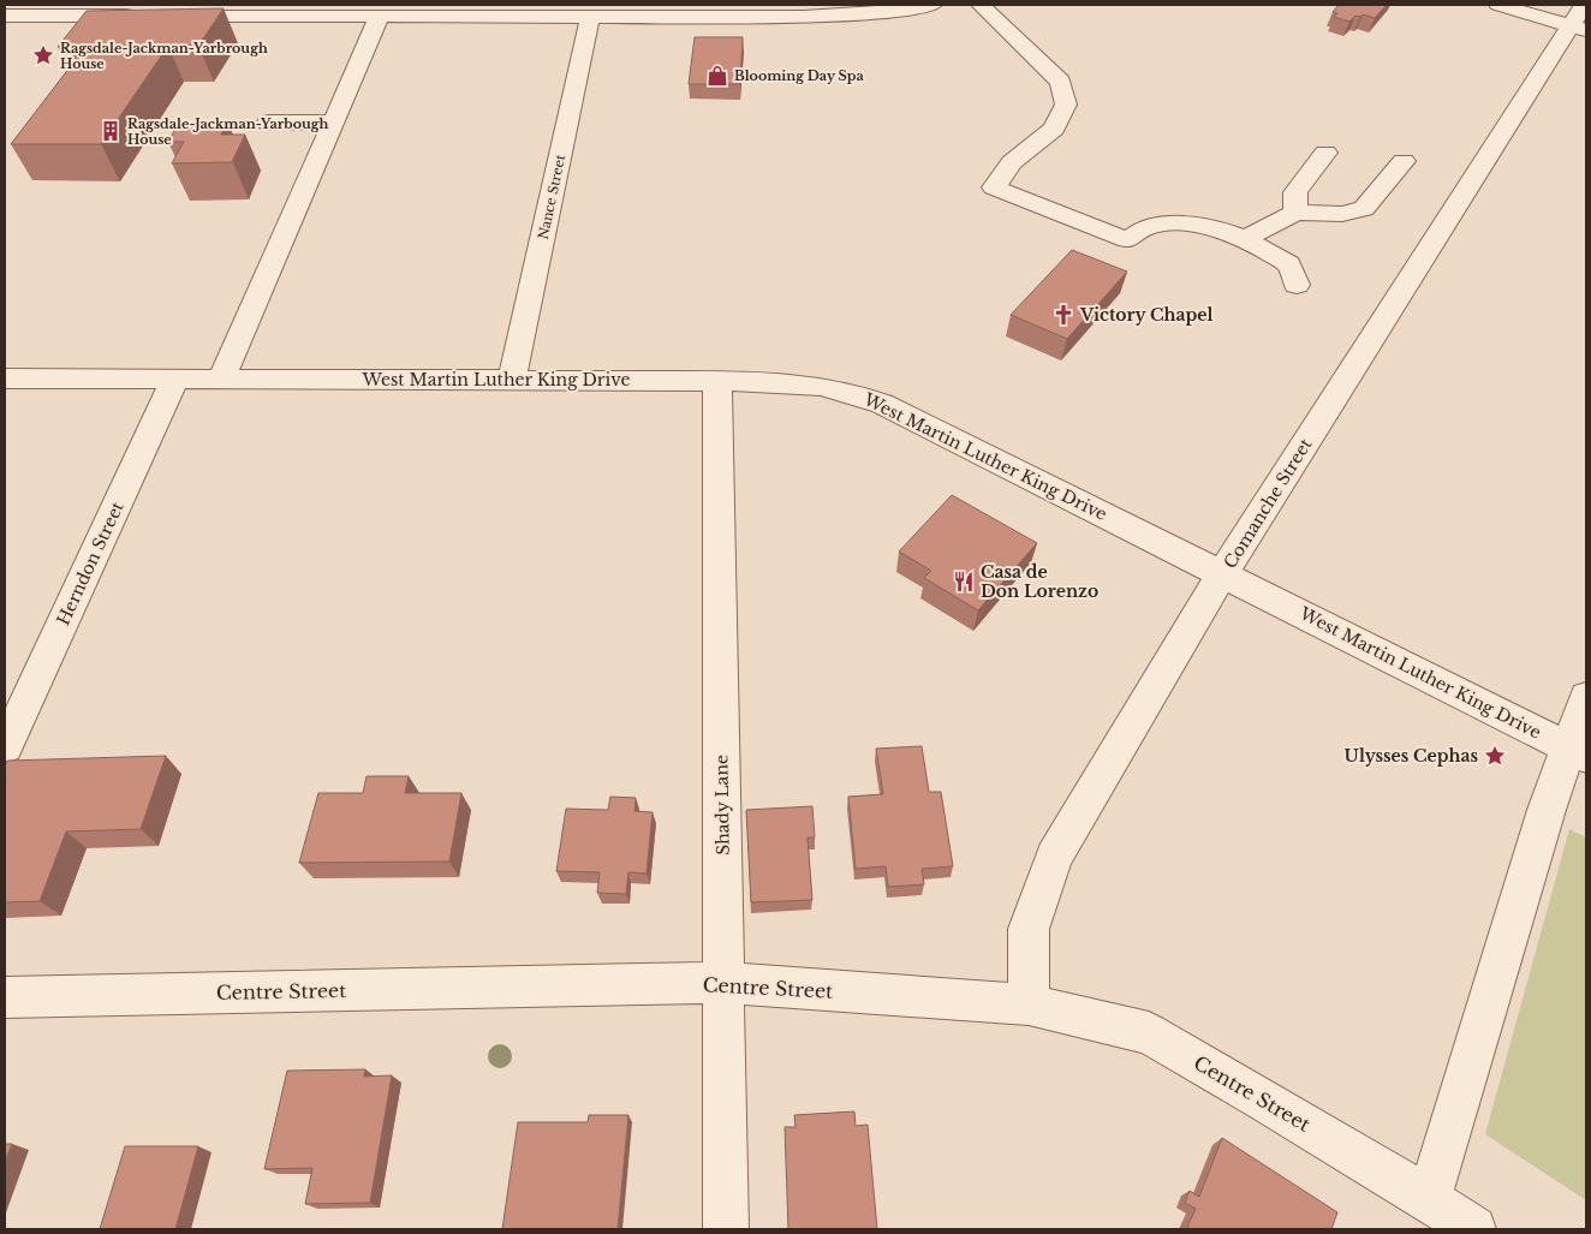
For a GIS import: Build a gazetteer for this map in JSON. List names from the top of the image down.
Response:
{
  "streets": {
    "street": [
      "Nance Street",
      "West Martin Luther King Drive",
      "Comanche Street",
      "Herndon Street",
      "Shady Lane",
      "Centre Street"
    ]
  },
  "crossings": [
    ["Nance Street", "West Martin Luther King Drive"],
    ["West Martin Luther King Drive", "Comanche Street"],
    ["West Martin Luther King Drive", "Herndon Street"],
    ["West Martin Luther King Drive", "Shady Lane"],
    ["Comanche Street", "Centre Street"],
    ["Shady Lane", "Centre Street"]
  ],
  "places": {
    "place": ["Ragsdale-Jackman-Yarbrough House", "Ulysses Cephas"],
    "shop": ["Blooming Day Spa"],
    "building": ["Ragsdale-Jackman-Yarbough House"],
    "church": ["Victory Chapel"],
    "restaurant": ["Casa de Don Lorenzo"]
  }
}
